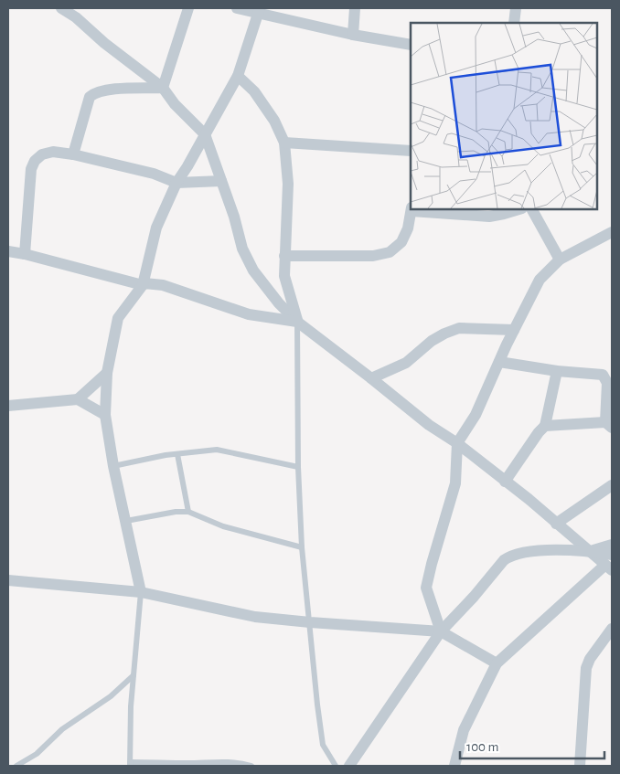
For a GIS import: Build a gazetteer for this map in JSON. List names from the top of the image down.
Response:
{
  "scale_bar": "100 m"
}
